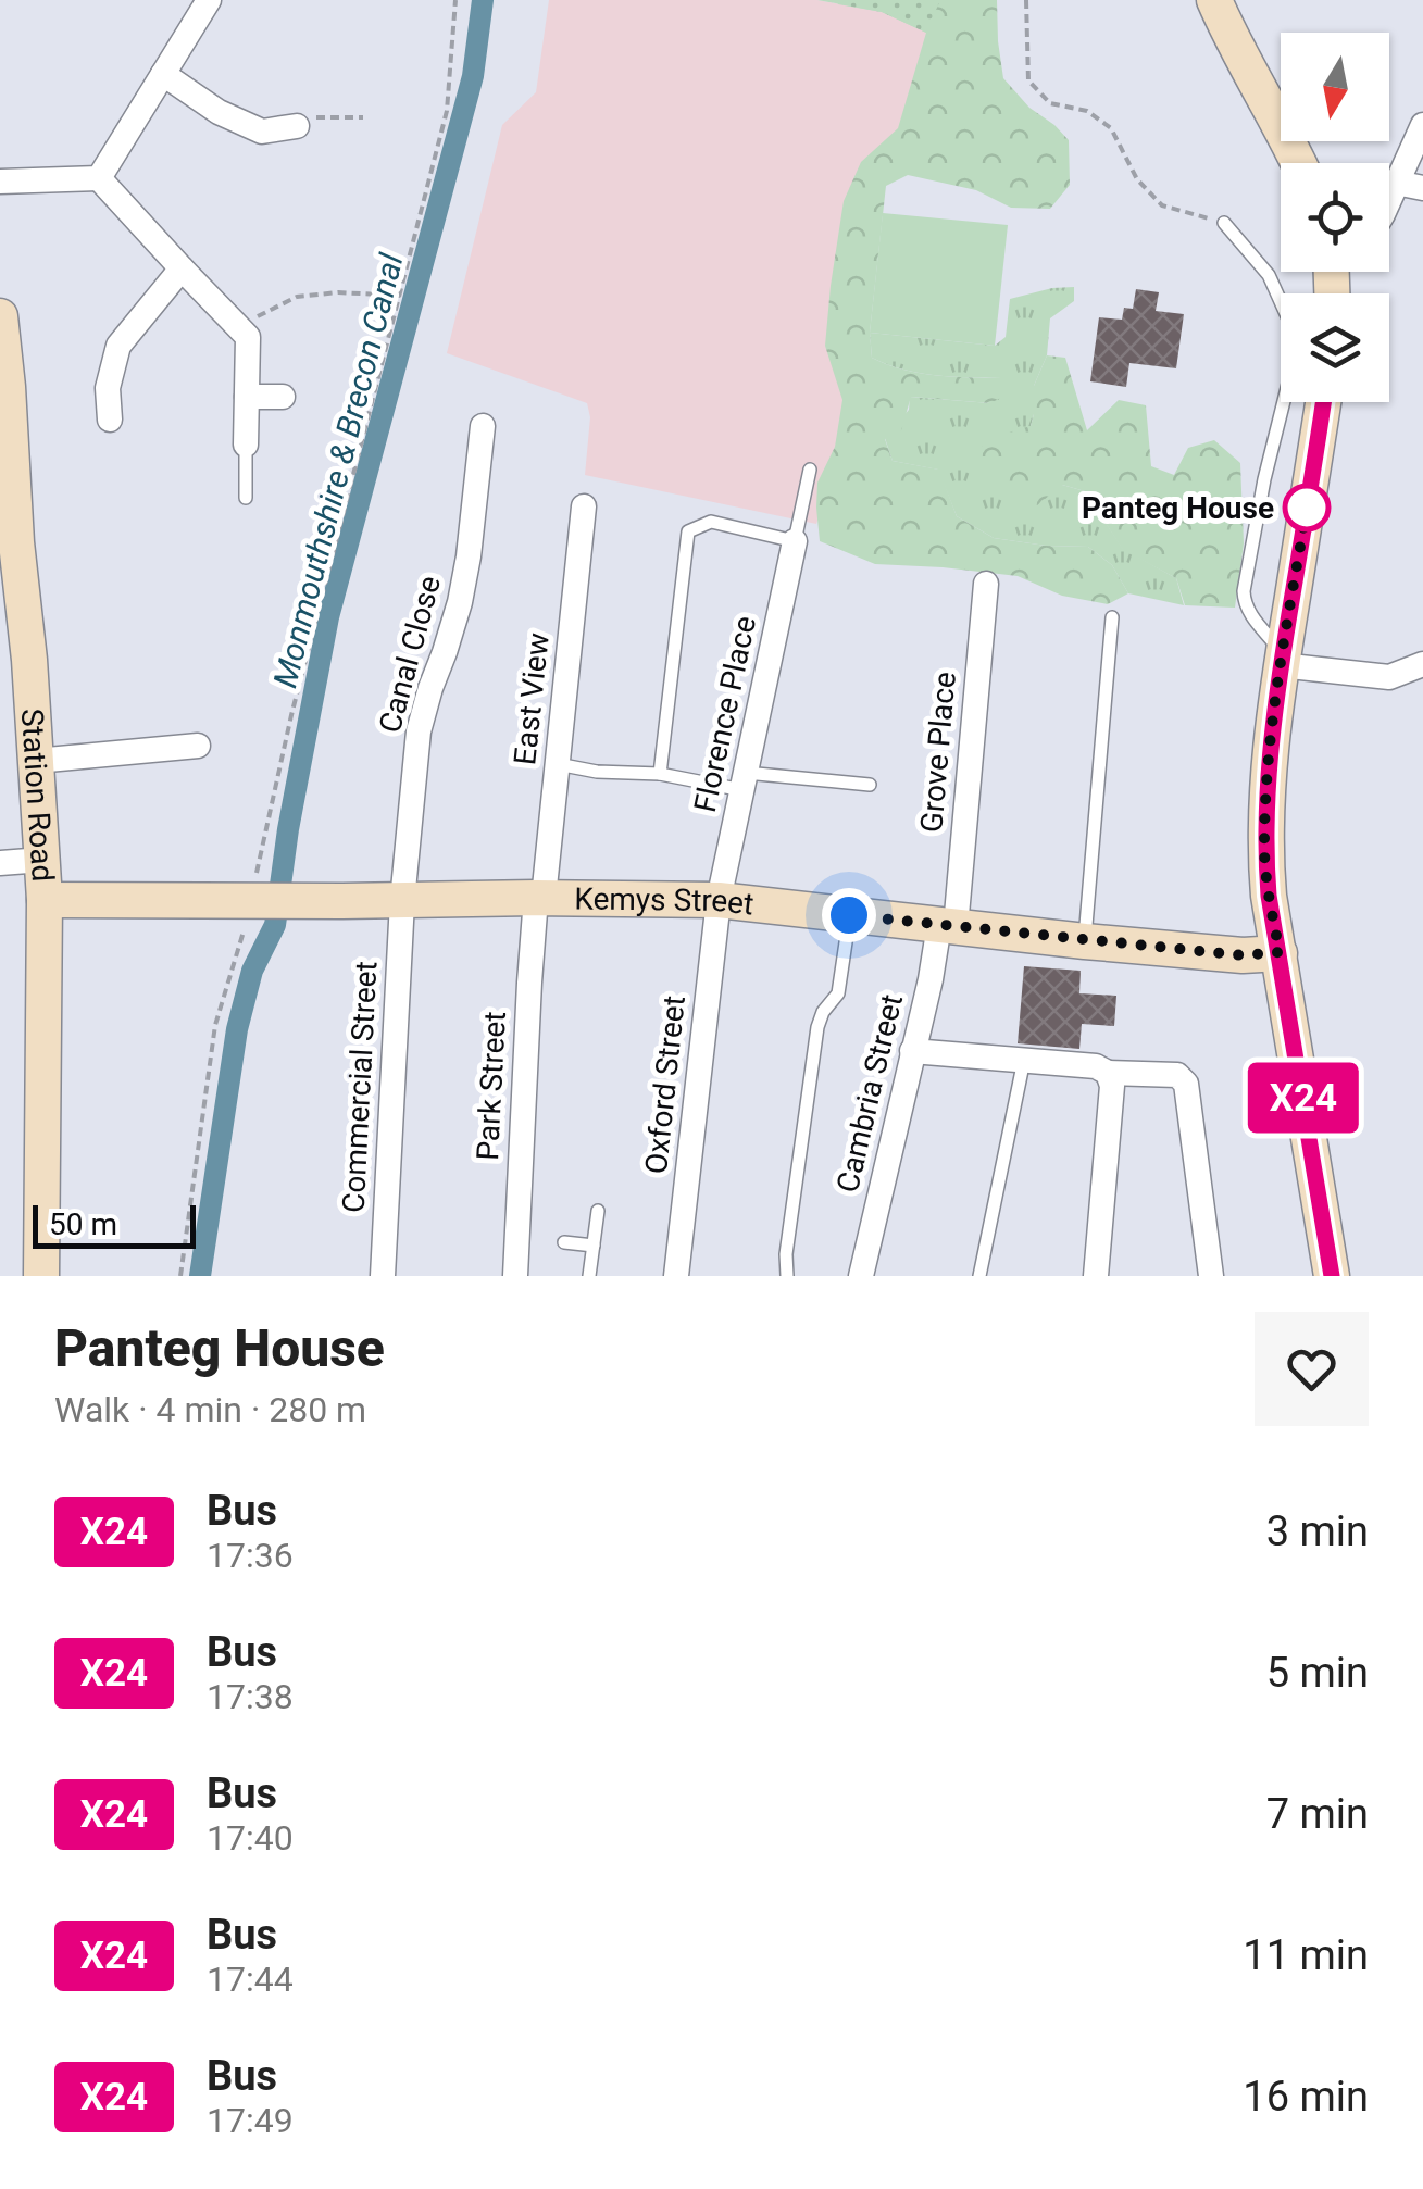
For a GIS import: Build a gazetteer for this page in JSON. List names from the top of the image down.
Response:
{
  "streets": {
    "street": [
      "Canal Close",
      "East View",
      "Florence Place",
      "Grove Place",
      "Station Road",
      "Kemys Street",
      "Oxford Street",
      "Park Street",
      "Commercial Street",
      "Cambria Street"
    ]
  },
  "crossings": [
    ["Canal Close", "Kemys Street"],
    ["Canal Close", "Commercial Street"],
    ["East View", "Kemys Street"],
    ["East View", "Park Street"],
    ["Florence Place", "Kemys Street"],
    ["Florence Place", "Oxford Street"],
    ["Grove Place", "Kemys Street"],
    ["Grove Place", "Cambria Street"],
    ["Station Road", "Kemys Street"],
    ["Kemys Street", "Oxford Street"],
    ["Kemys Street", "Park Street"],
    ["Kemys Street", "Commercial Street"],
    ["Kemys Street", "Cambria Street"]
  ],
  "water": ["Monmouthshire & Brecon Canal"],
  "places": ["Panteg House"],
  "lines": ["bus line X24"],
  "scale_bar": "50 m",
  "north": "bottom",
  "page": {
    "on_map": "X24",
    "scale": "50 m",
    "heading": ["Panteg House", "Walk · 4 min · 280 m"],
    "list": [
      {
        "mark": "X24",
        "name": "Bus",
        "note": "17:36",
        "value": "3 min"
      },
      {
        "mark": "X24",
        "name": "Bus",
        "note": "17:38",
        "value": "5 min"
      },
      {
        "mark": "X24",
        "name": "Bus",
        "note": "17:40",
        "value": "7 min"
      },
      {
        "mark": "X24",
        "name": "Bus",
        "note": "17:44",
        "value": "11 min"
      },
      {
        "mark": "X24",
        "name": "Bus",
        "note": "17:49",
        "value": "16 min"
      }
    ]
  }
}
